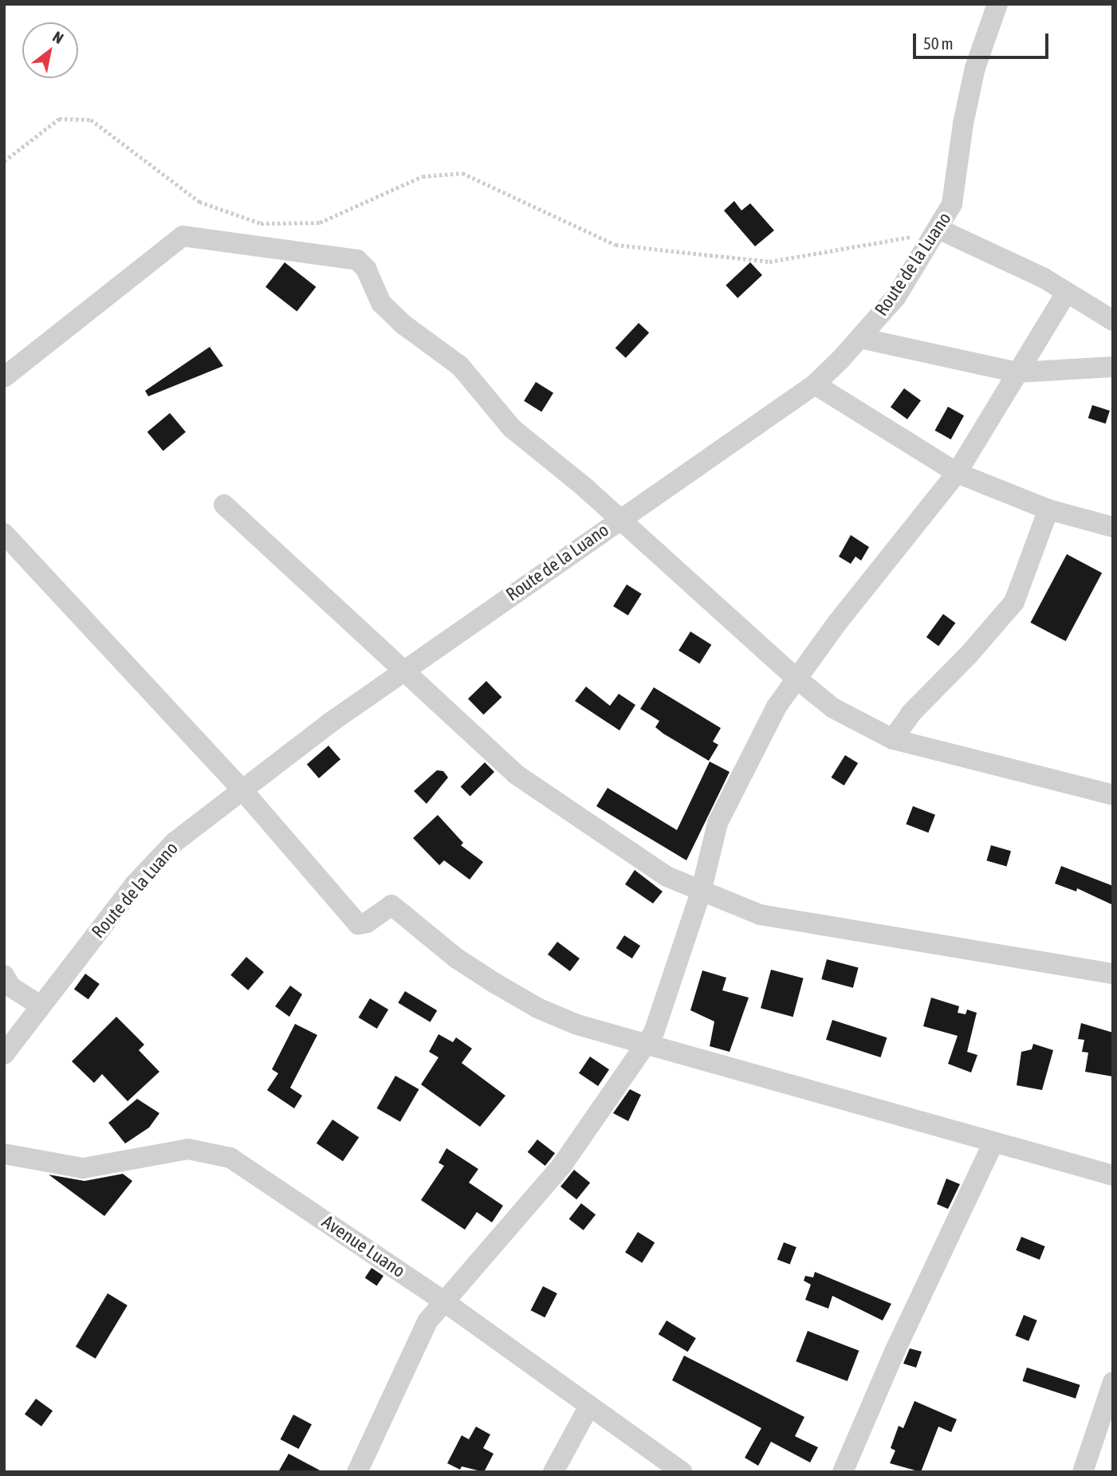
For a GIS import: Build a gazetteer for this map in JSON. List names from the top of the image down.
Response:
{
  "streets": {
    "street": ["Route de la Luano", "Avenue Luano"]
  },
  "scale_bar": "50 m",
  "north": "top right"
}
